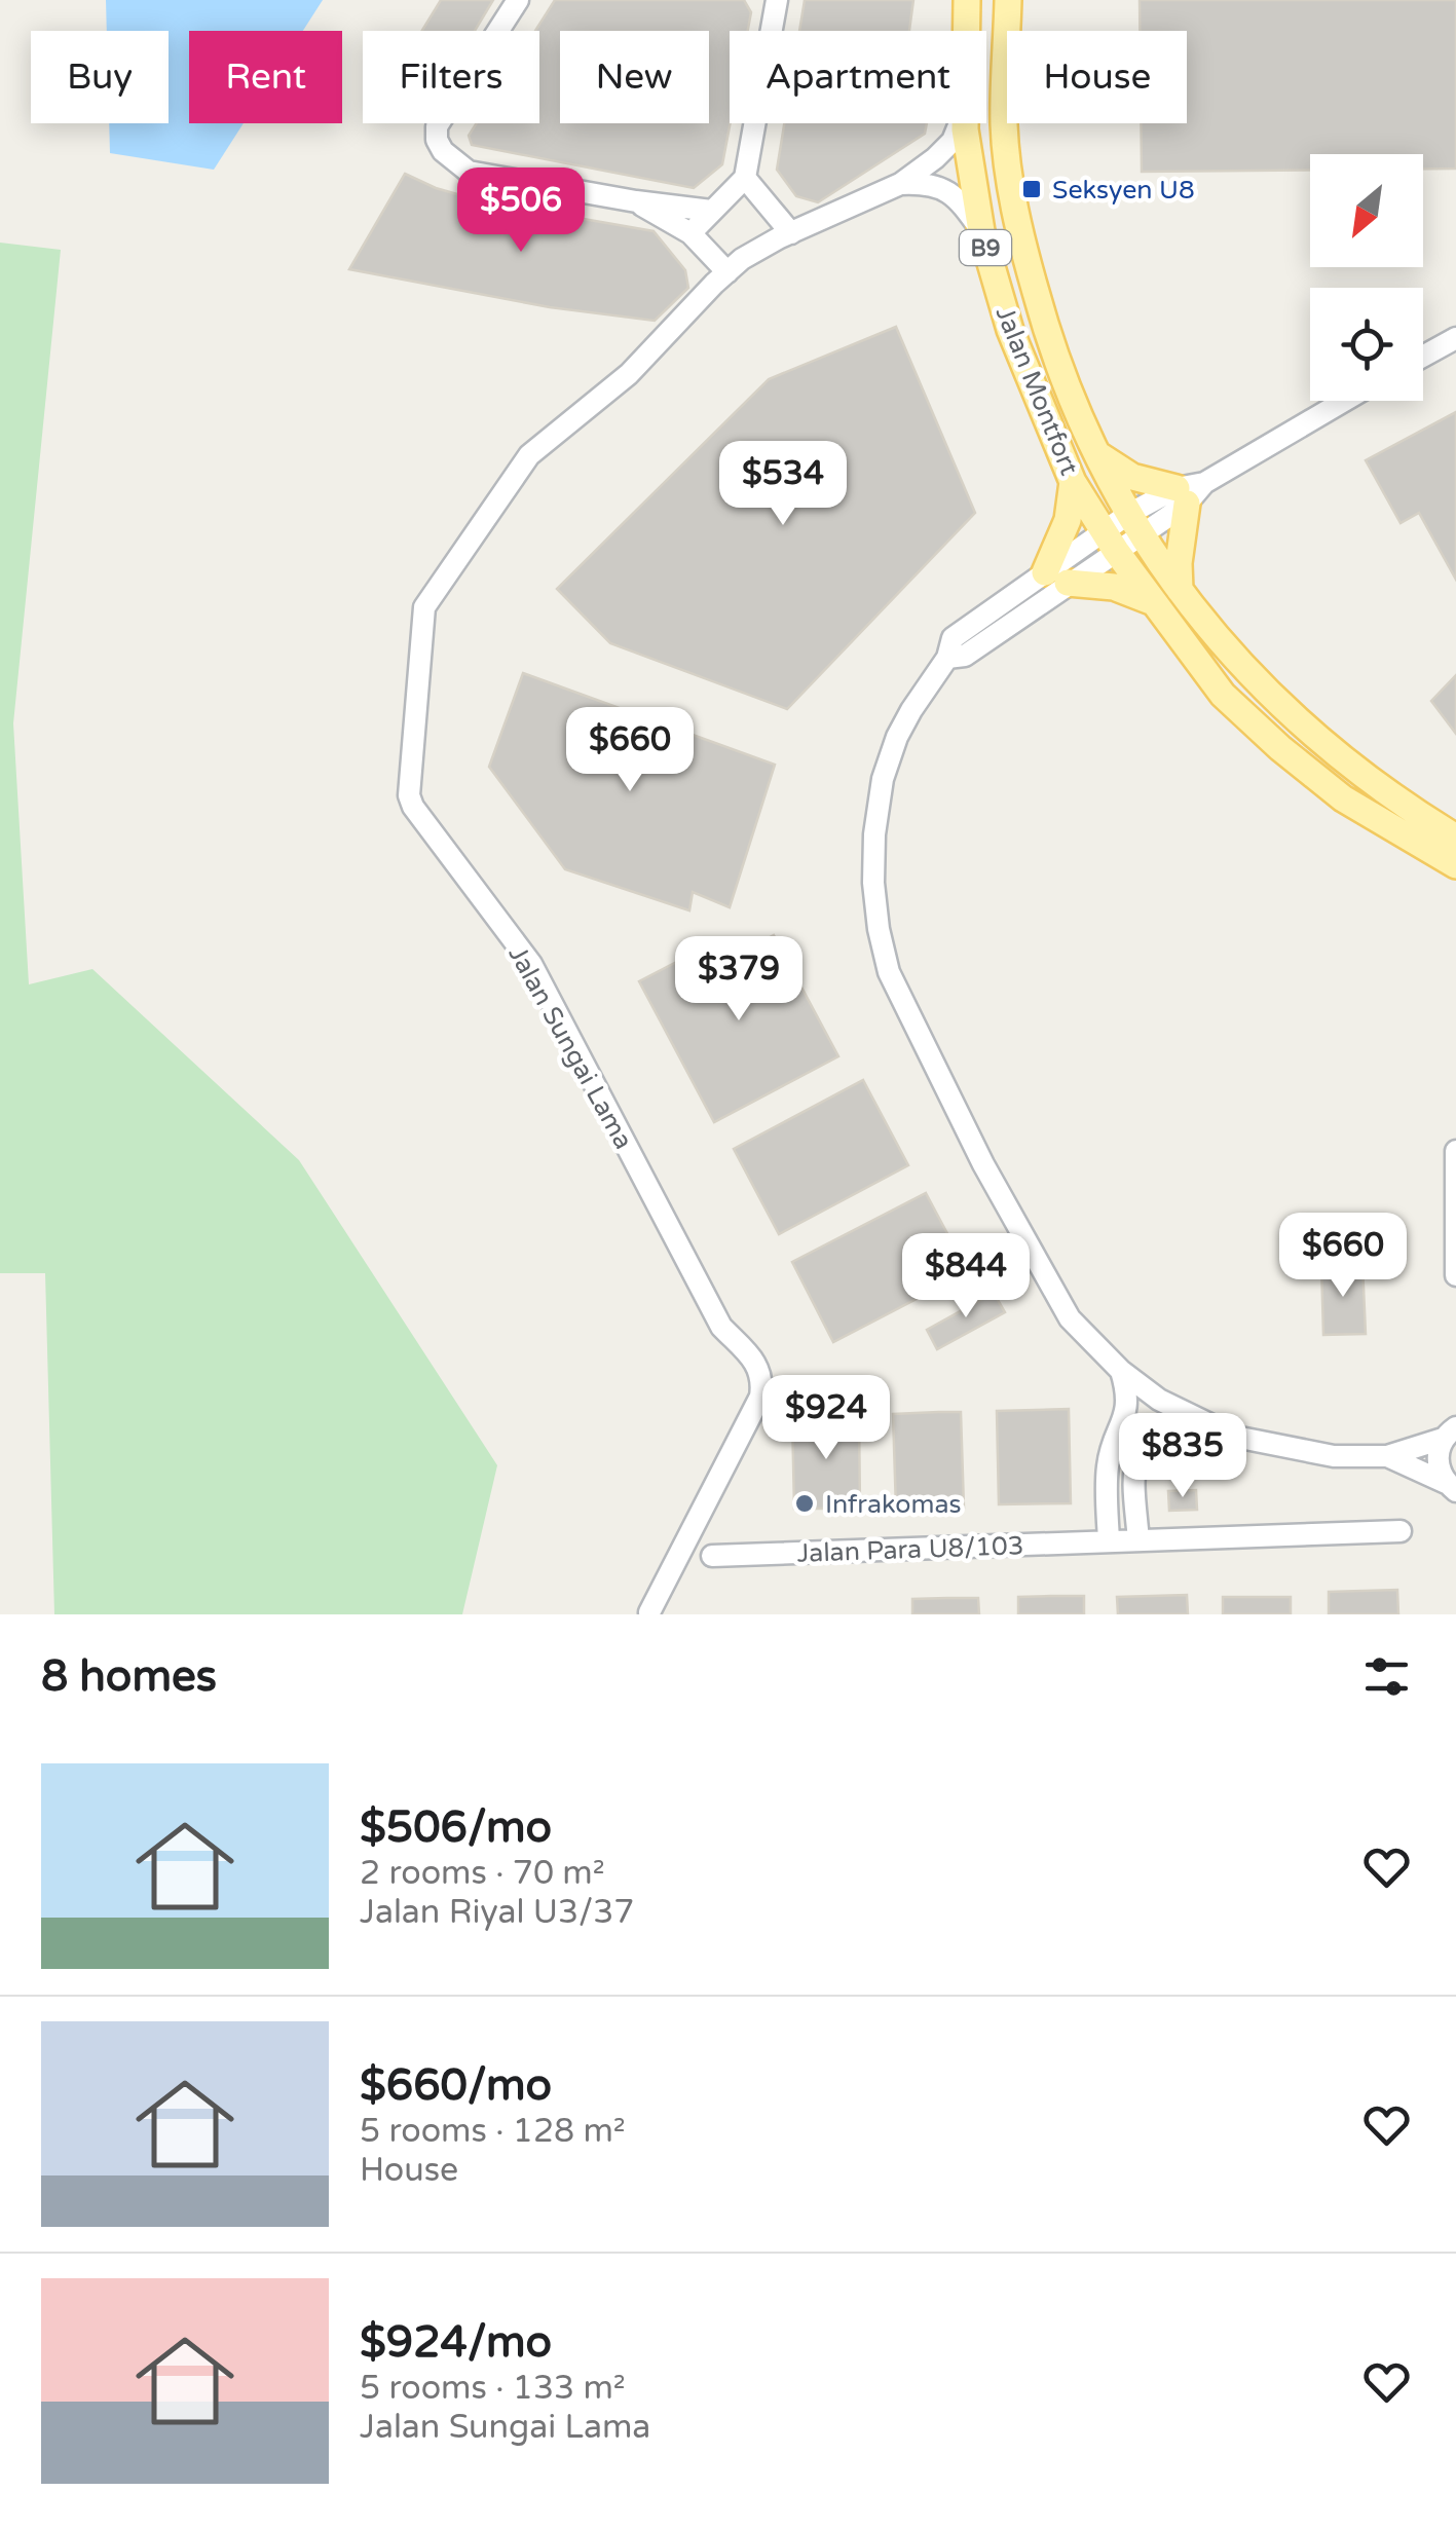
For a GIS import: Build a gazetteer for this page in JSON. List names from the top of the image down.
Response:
{
  "streets": {
    "main road": ["B9", "Jalan Montfort"],
    "street": ["Jalan Sungai Lama", "Jalan Para U8/103"]
  },
  "places": {
    "transit": ["Seksyen U8"],
    "other": ["Infrakomas"]
  },
  "north": "bottom left",
  "page": {
    "chip": [
      "Buy",
      "Rent",
      "Filters",
      "New",
      "Apartment",
      "House"
    ],
    "price": [
      "$506",
      "$534",
      "$660",
      "$379",
      "$660",
      "$844",
      "$924",
      "$835"
    ],
    "heading": "8 homes",
    "list": [
      {
        "name": "$506/mo",
        "note": "2 rooms · 70 m² · Jalan Riyal U3/37"
      },
      {
        "name": "$660/mo",
        "note": "5 rooms · 128 m² · House"
      },
      {
        "name": "$924/mo",
        "note": "5 rooms · 133 m² · Jalan Sungai Lama"
      }
    ]
  }
}
